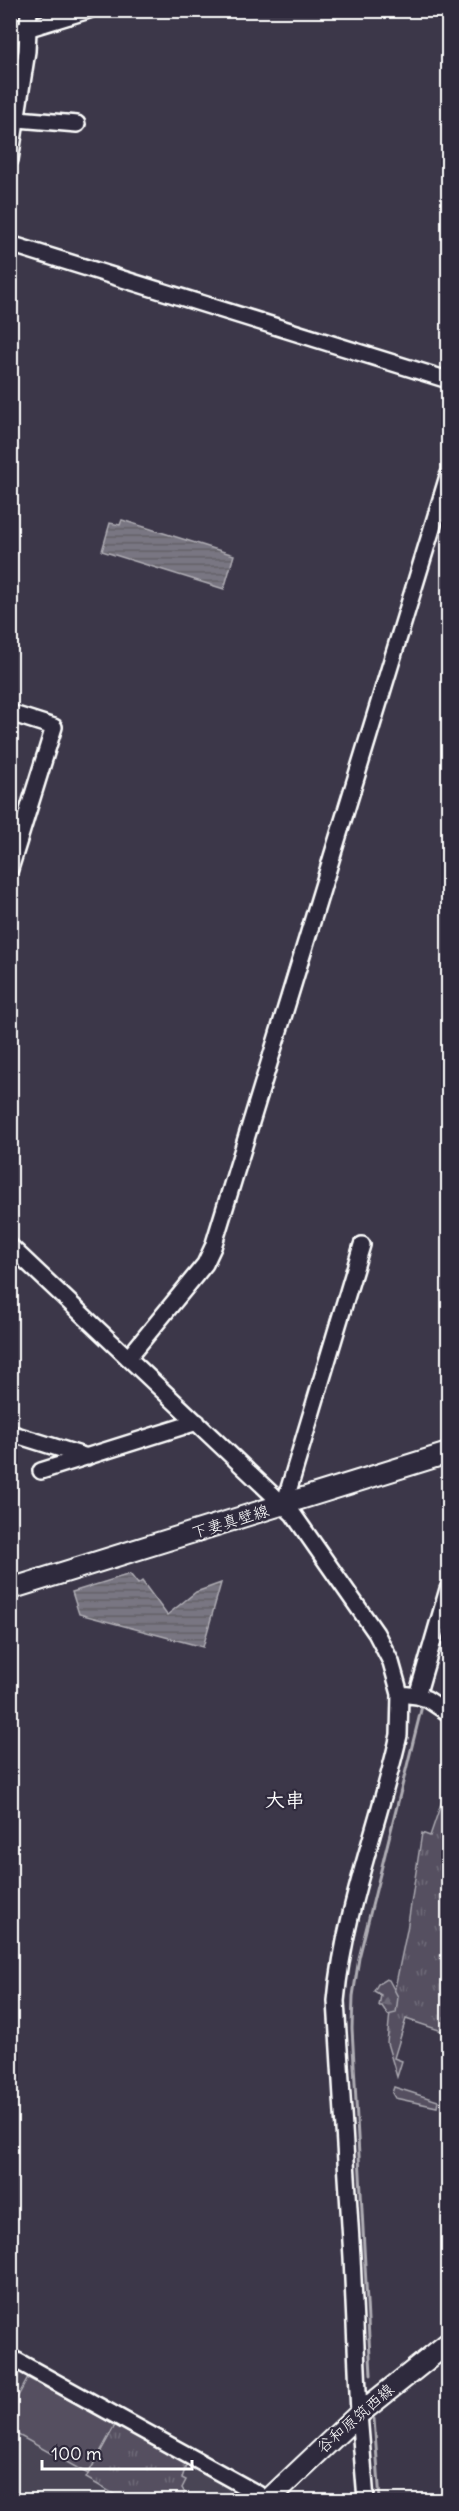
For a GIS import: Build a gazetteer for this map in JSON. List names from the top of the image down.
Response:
{
  "streets": {
    "main road": ["下妻真壁線", "谷和原筑西線"]
  },
  "districts": ["大串"],
  "scale_bar": "100 m"
}
